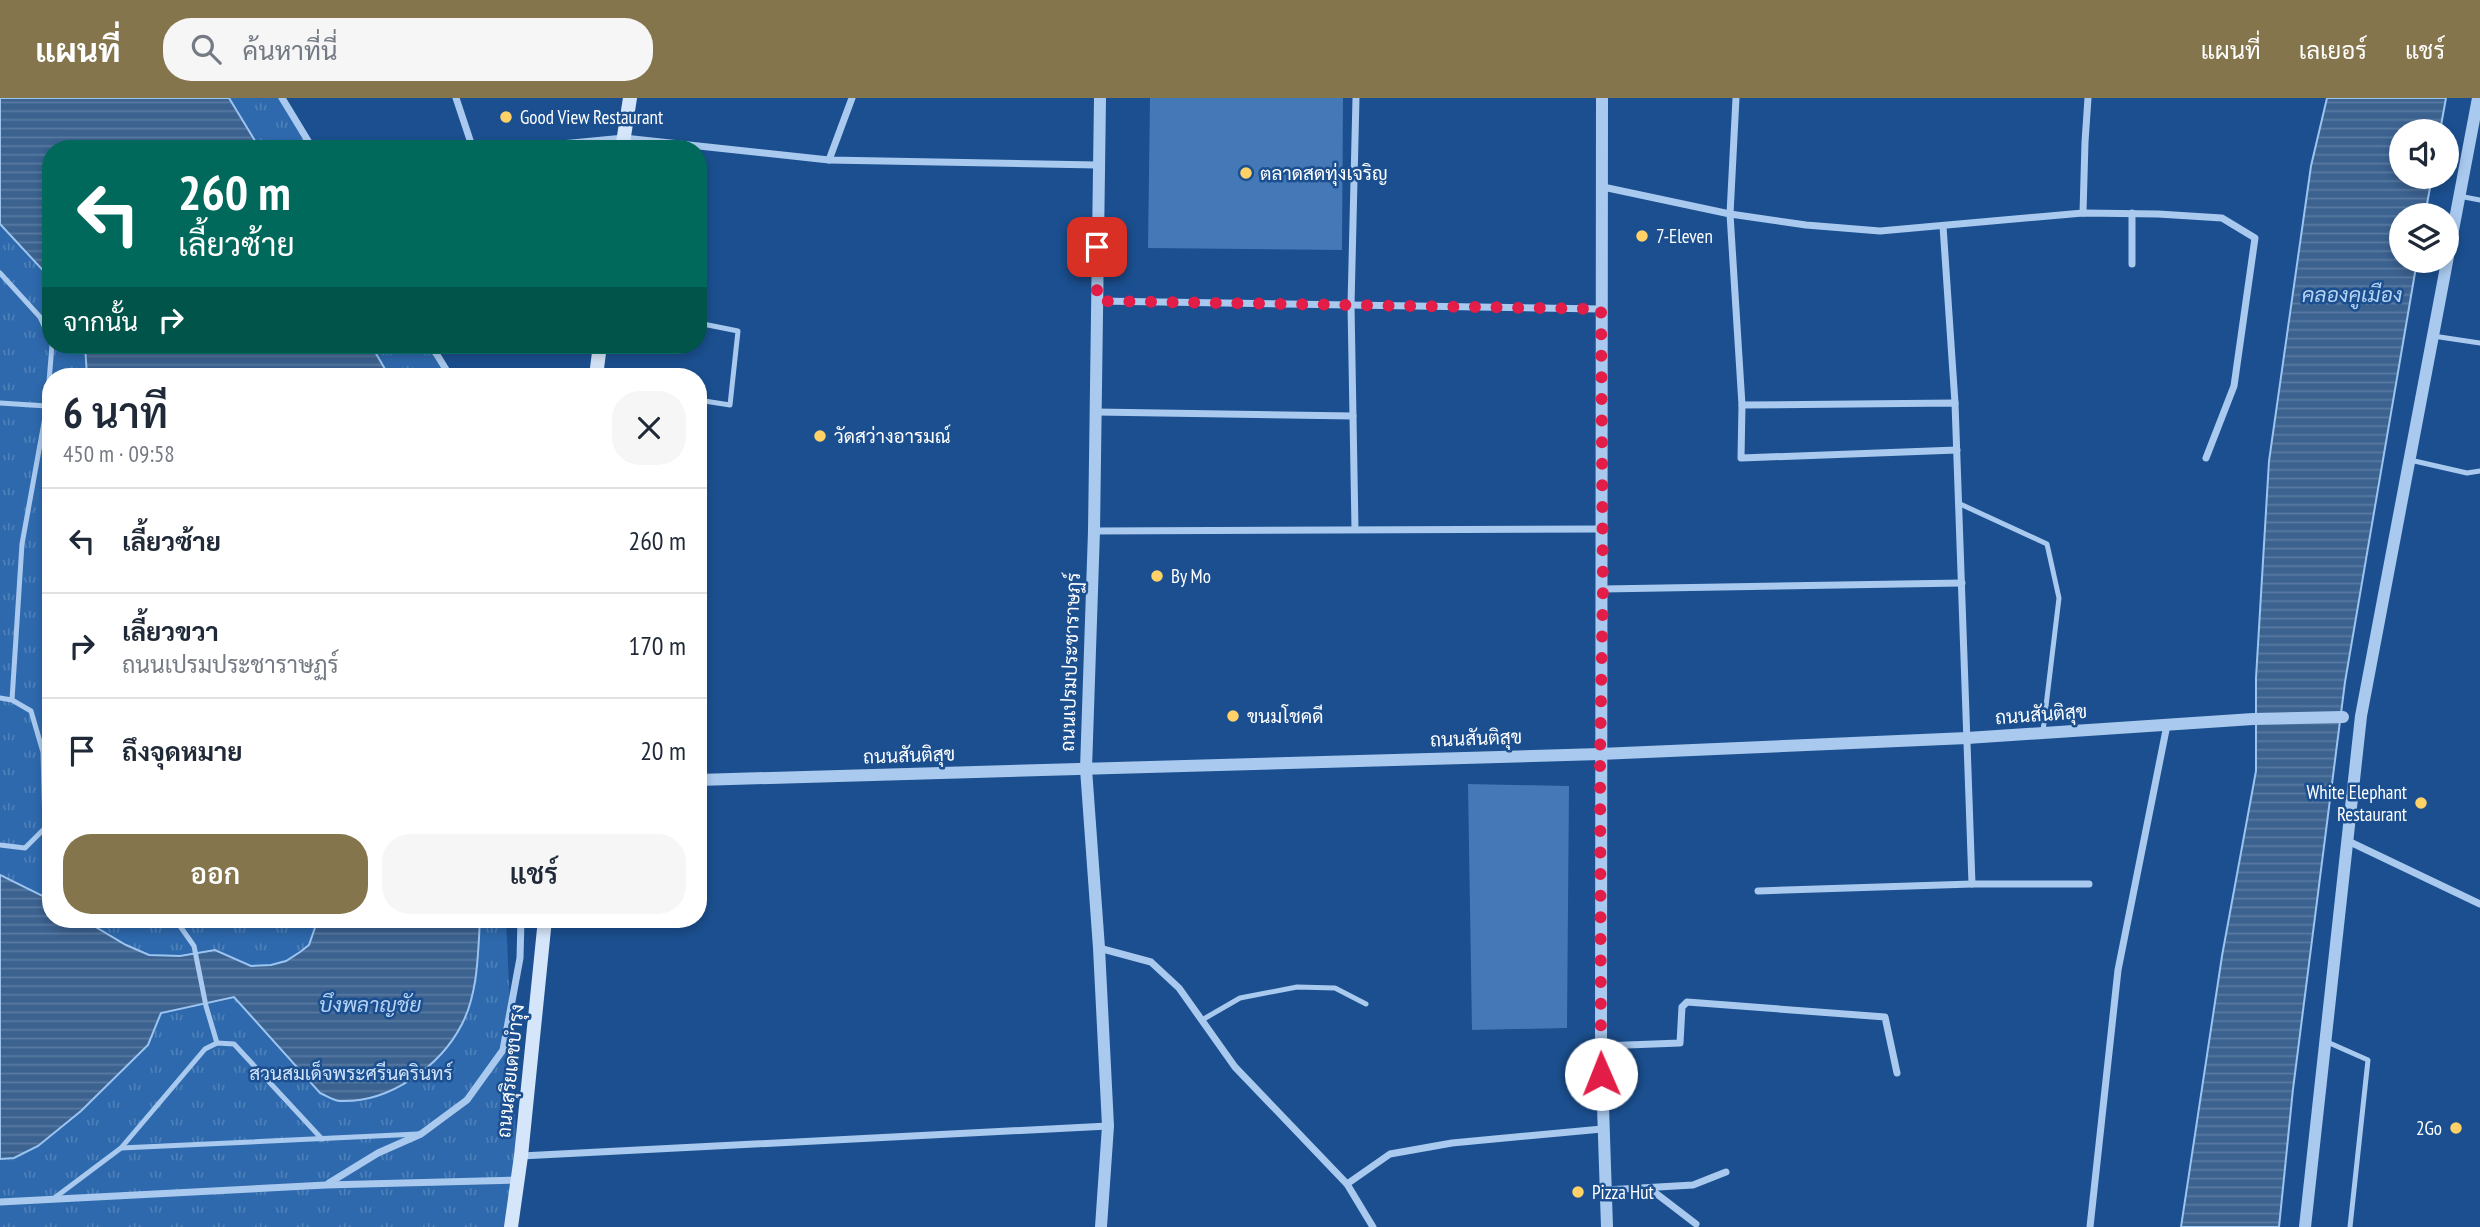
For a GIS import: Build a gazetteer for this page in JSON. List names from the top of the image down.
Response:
{
  "streets": {
    "main road": ["ถนนสุริยเดชบำรุง"],
    "street": ["ถนนเปรมประชาราษฏร์", "ถนนสันติสุข"]
  },
  "crossings": [
    ["ถนนเปรมประชาราษฏร์", "ถนนสันติสุข"]
  ],
  "water": ["คลองคูเมือง", "บึงพลาญชัย"],
  "parks": ["สวนสมเด็จพระศรีนครินทร์"],
  "places": [
    "Good View Restaurant",
    "ตลาดสดทุ่งเจริญ",
    "7-Eleven",
    "วัดสว่างอารมณ์",
    "By Mo",
    "ขนมโชคดี",
    "White Elephant Restaurant",
    "2Go",
    "Pizza Hut"
  ],
  "page": {
    "header": "แผนที่",
    "search": "ค้นหาที่นี่",
    "nav": ["แผนที่", "เลเยอร์", "แชร์"],
    "turn": ["260 m", "เลี้ยวซ้าย"],
    "then": "จากนั้น",
    "heading": ["6 นาที", "450 m · 09:58"],
    "list": [
      {
        "name": "เลี้ยวซ้าย",
        "value": "260 m"
      },
      {
        "name": "เลี้ยวขวา",
        "note": "ถนนเปรมประชาราษฏร์",
        "value": "170 m"
      },
      {
        "name": "ถึงจุดหมาย",
        "value": "20 m"
      }
    ],
    "buttons": ["ออก", "แชร์"]
  }
}
